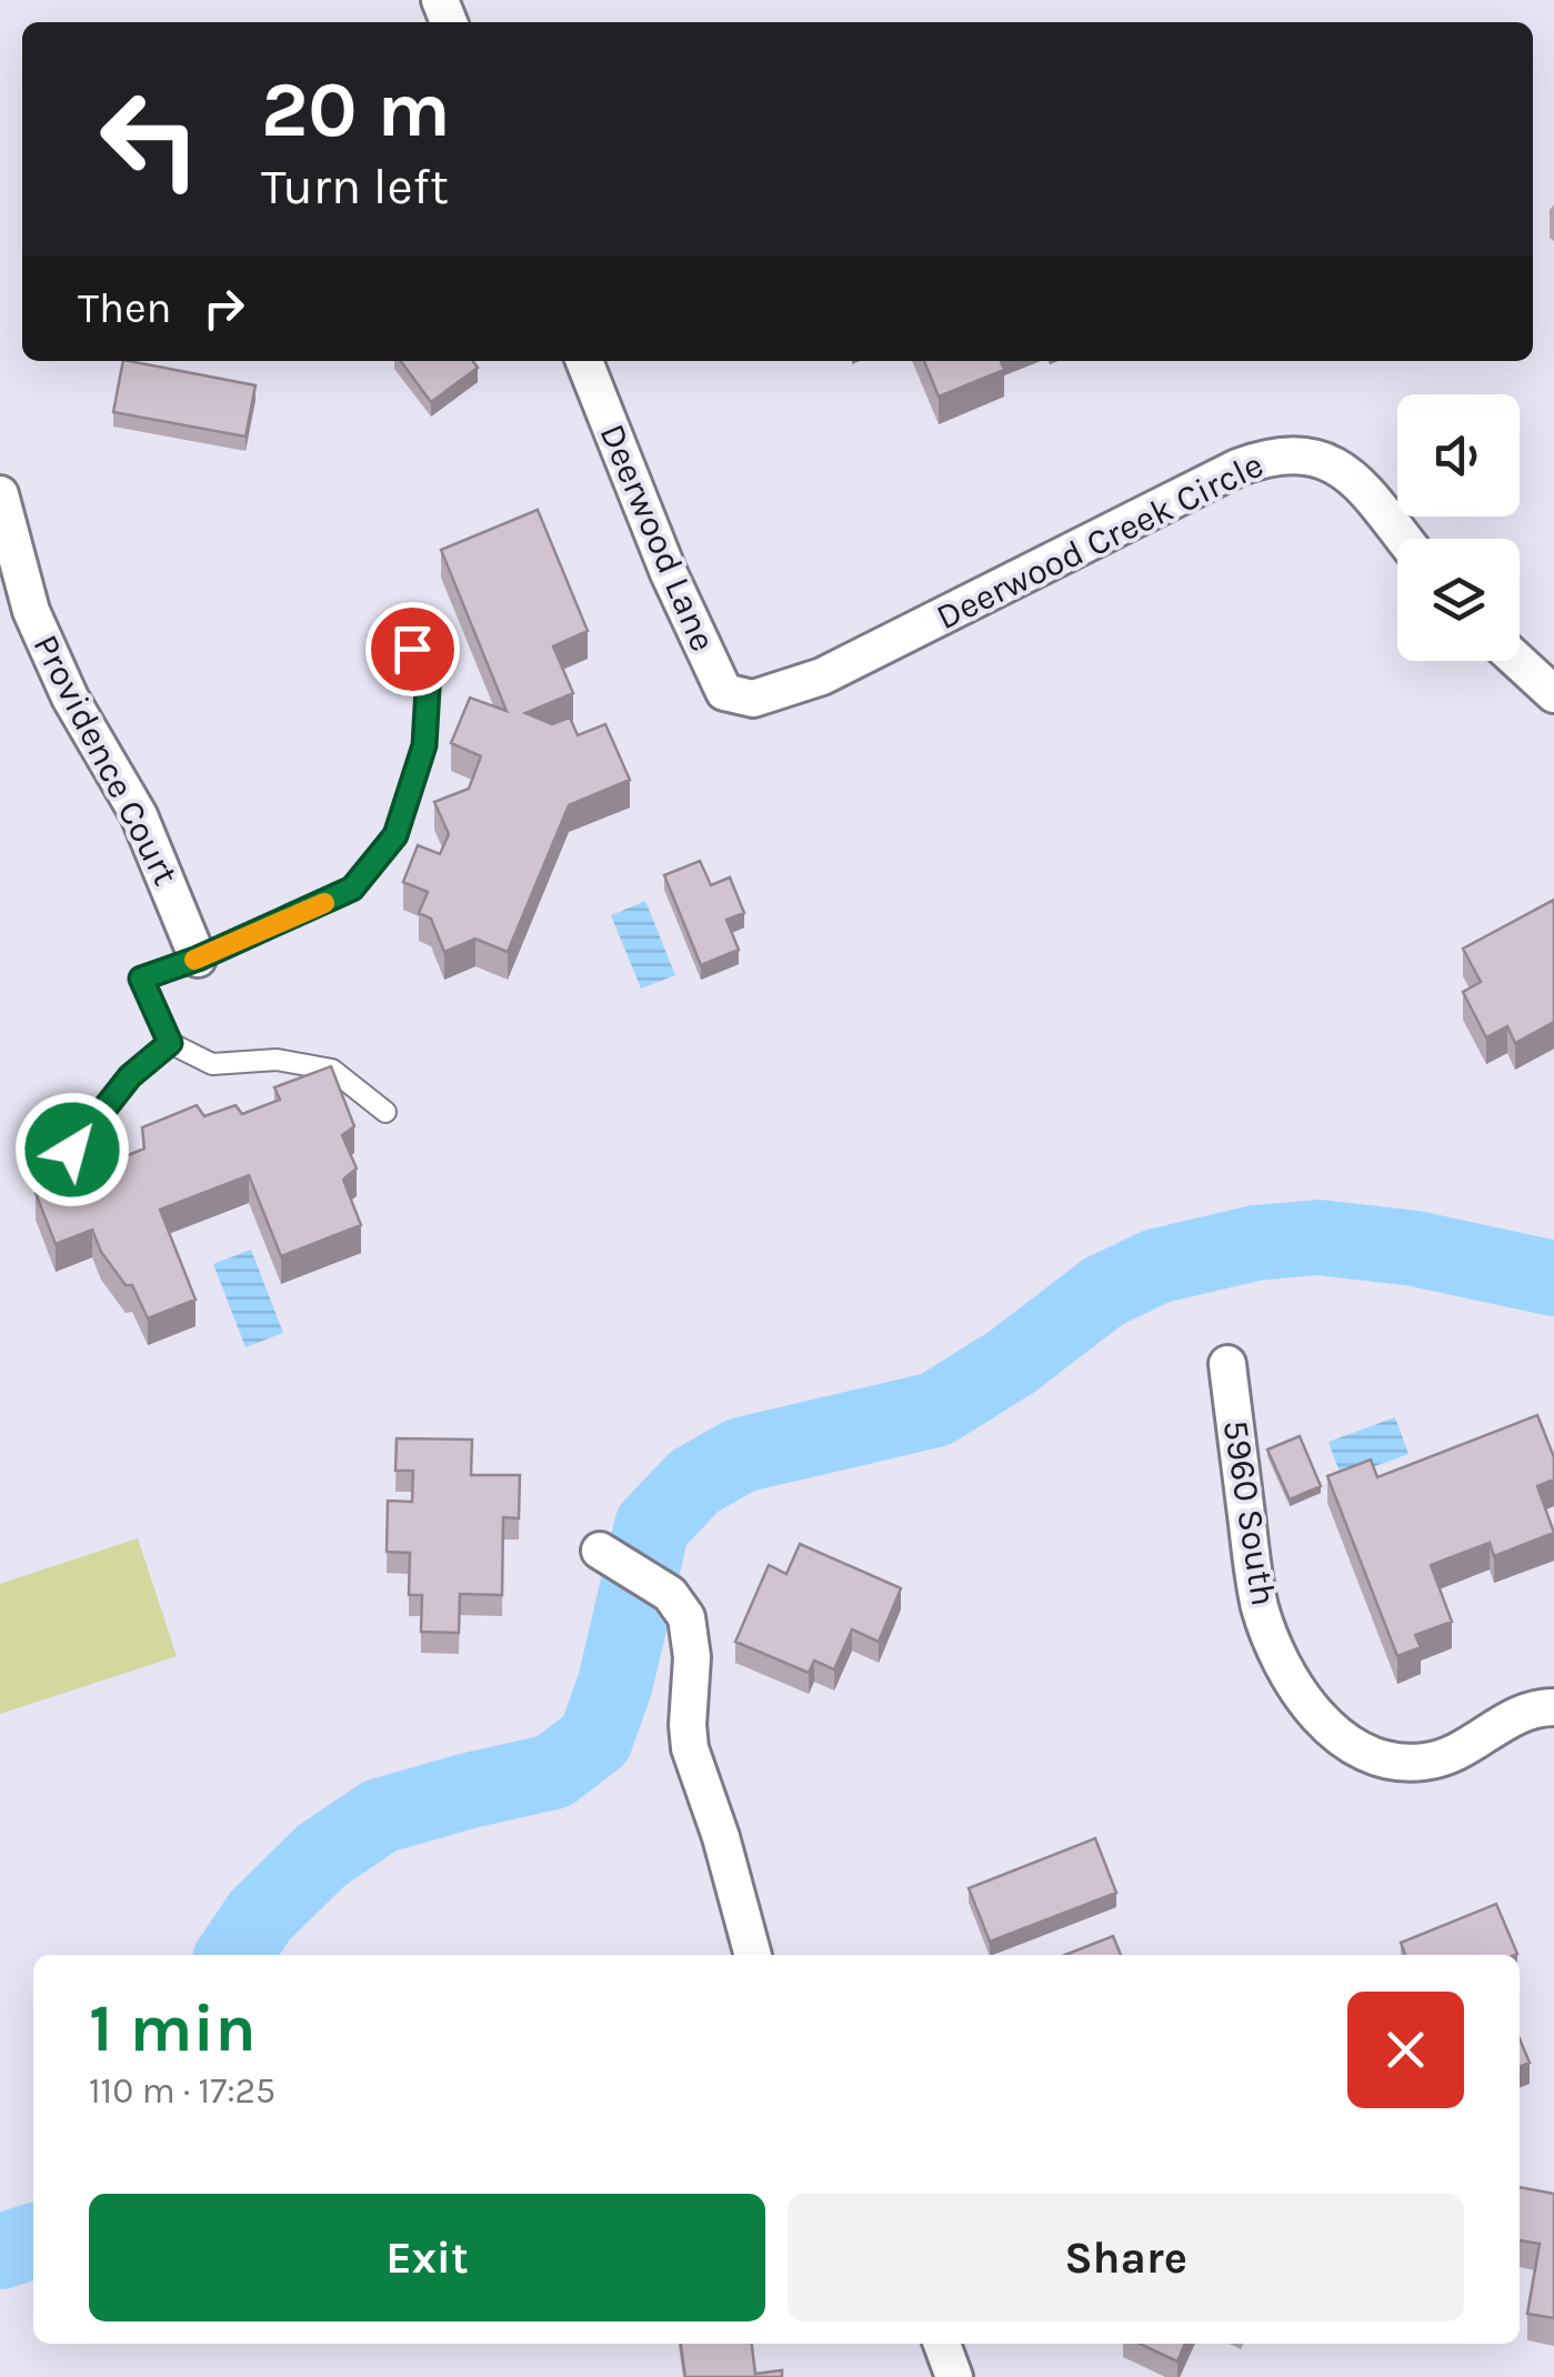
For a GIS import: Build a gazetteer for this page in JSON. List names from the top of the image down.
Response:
{
  "streets": {
    "street": [
      "Deerwood Lane",
      "Deerwood Creek Circle",
      "Providence Court",
      "5960 South"
    ]
  },
  "crossings": [
    ["Deerwood Lane", "Deerwood Creek Circle"]
  ],
  "page": {
    "turn": ["20 m", "Turn left"],
    "then": "Then",
    "heading": ["1 min", "110 m · 17:25"],
    "buttons": ["Exit", "Share"]
  }
}
